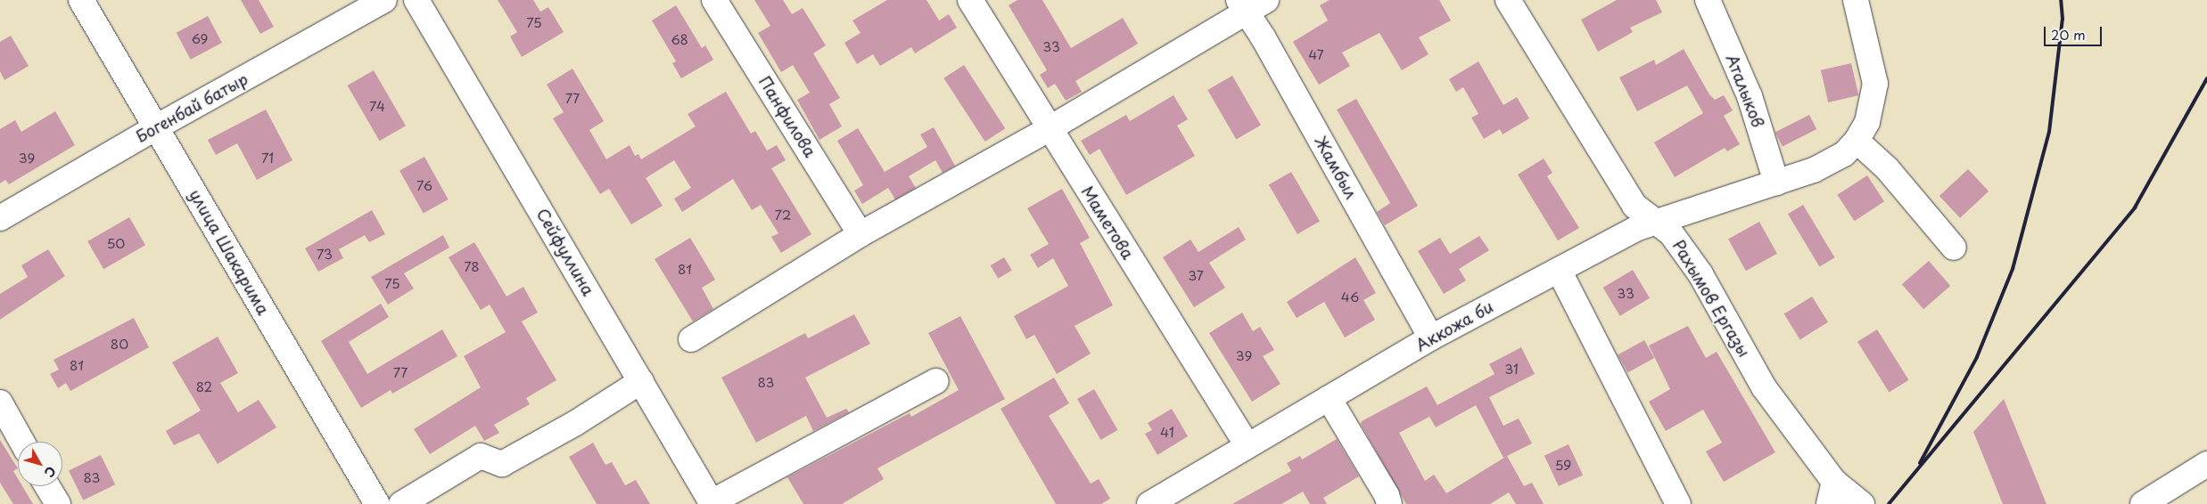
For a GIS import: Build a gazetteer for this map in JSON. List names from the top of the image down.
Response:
{
  "streets": {
    "street": [
      "Аталыков",
      "Богенбай батыр",
      "Панфилова",
      "Жамбыл",
      "Маметова",
      "улица Шакарима",
      "Сейфуллина",
      "Рахымов Ергазы",
      "Аккожа би"
    ]
  },
  "crossings": [
    ["Аталыков", "Аккожа би"],
    ["Богенбай батыр", "улица Шакарима"],
    ["Жамбыл", "Аккожа би"],
    ["Маметова", "Аккожа би"],
    ["Рахымов Ергазы", "Аккожа би"]
  ],
  "house_numbers": [
    "75",
    "69",
    "68",
    "33",
    "47",
    "77",
    "74",
    "39",
    "71",
    "76",
    "72",
    "50",
    "73",
    "78",
    "81",
    "37",
    "75",
    "33",
    "46",
    "80",
    "39",
    "81",
    "31",
    "77",
    "83",
    "82",
    "41",
    "59",
    "83"
  ],
  "scale_bar": "20 m",
  "north": "bottom right"
}
